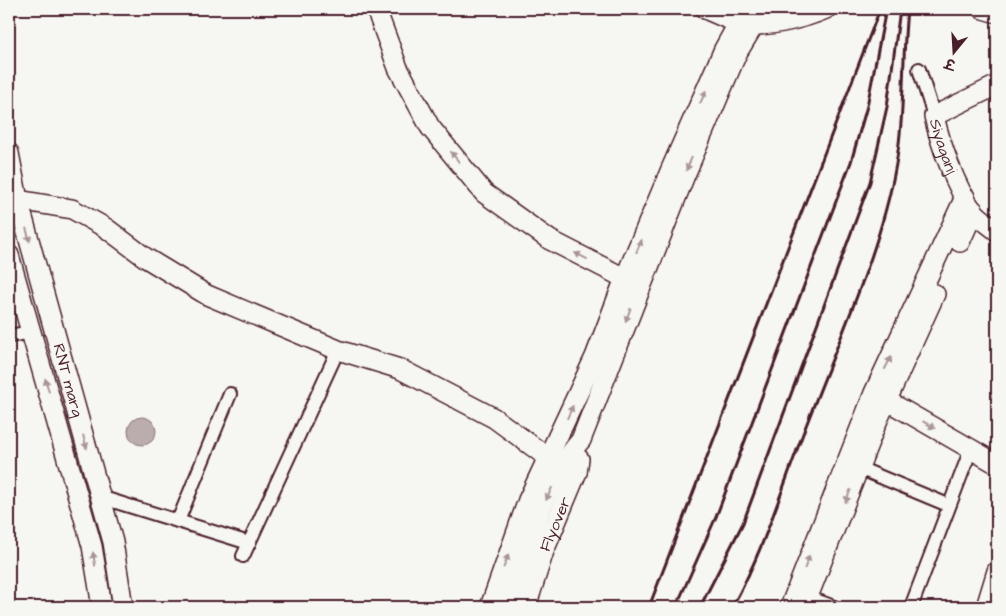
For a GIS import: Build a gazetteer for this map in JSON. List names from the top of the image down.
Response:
{
  "streets": {
    "street": ["Siyaganj", "RNT marg", "Flyover"]
  },
  "north": "bottom"
}
